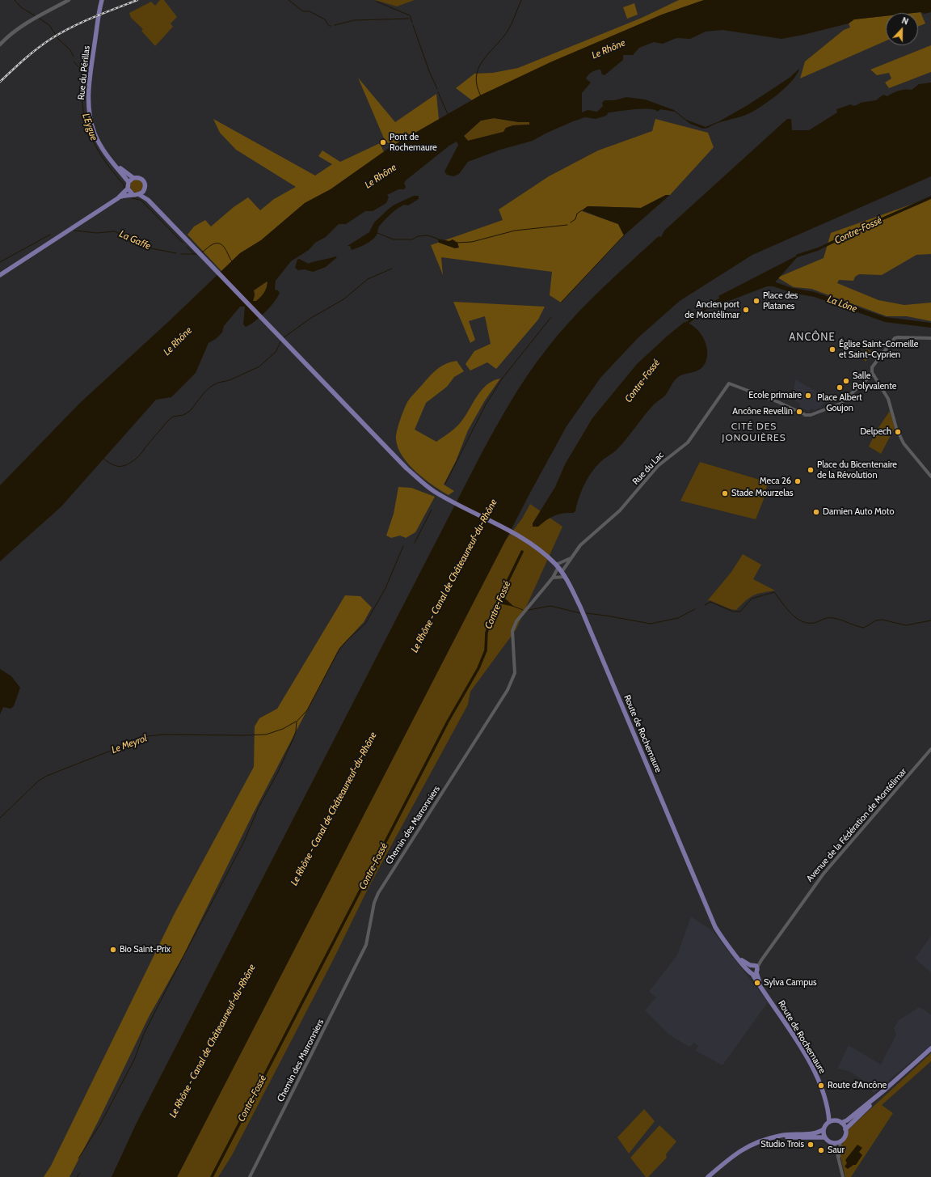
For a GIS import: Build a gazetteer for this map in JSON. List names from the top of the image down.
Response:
{
  "streets": {
    "main road": ["Rue du Périllas", "Route de Rochemaure"],
    "street": ["Rue du Lac", "Chemin des Marronniers", "Avenue de la Fédération de Montélimar"]
  },
  "crossings": [
    ["Rue du Lac", "Route de Rochemaure"],
    ["Route de Rochemaure", "Chemin des Marronniers"],
    ["Route de Rochemaure", "Avenue de la Fédération de Montélimar"]
  ],
  "districts": ["ANCÔNE", "CITÉ DES JONQUIÈRES"],
  "water": [
    "Le Rhône",
    "L'Eygue",
    "Contre-Fossé",
    "La Gaffe",
    "La Lône",
    "Le Rhône - Canal de Châteauneuf-du-Rhône",
    "Le Meyrol"
  ],
  "places": [
    "Pont de Rochemaure",
    "Place des Platanes",
    "Ancien port de Montélimar",
    "Église Saint-Corneille et Saint-Cyprien",
    "Salle Polyvalente",
    "Place Albert Goujon",
    "Ecole primaire",
    "Ancône Revellin",
    "Delpech",
    "Place du Bicentenaire de la Révolution",
    "Meca 26",
    "Stade Mourzelas",
    "Damien Auto Moto",
    "Bio Saint-Prix",
    "Sylva Campus",
    "Route d'Ancône",
    "Studio Trois",
    "Saur"
  ],
  "north": "top"
}
